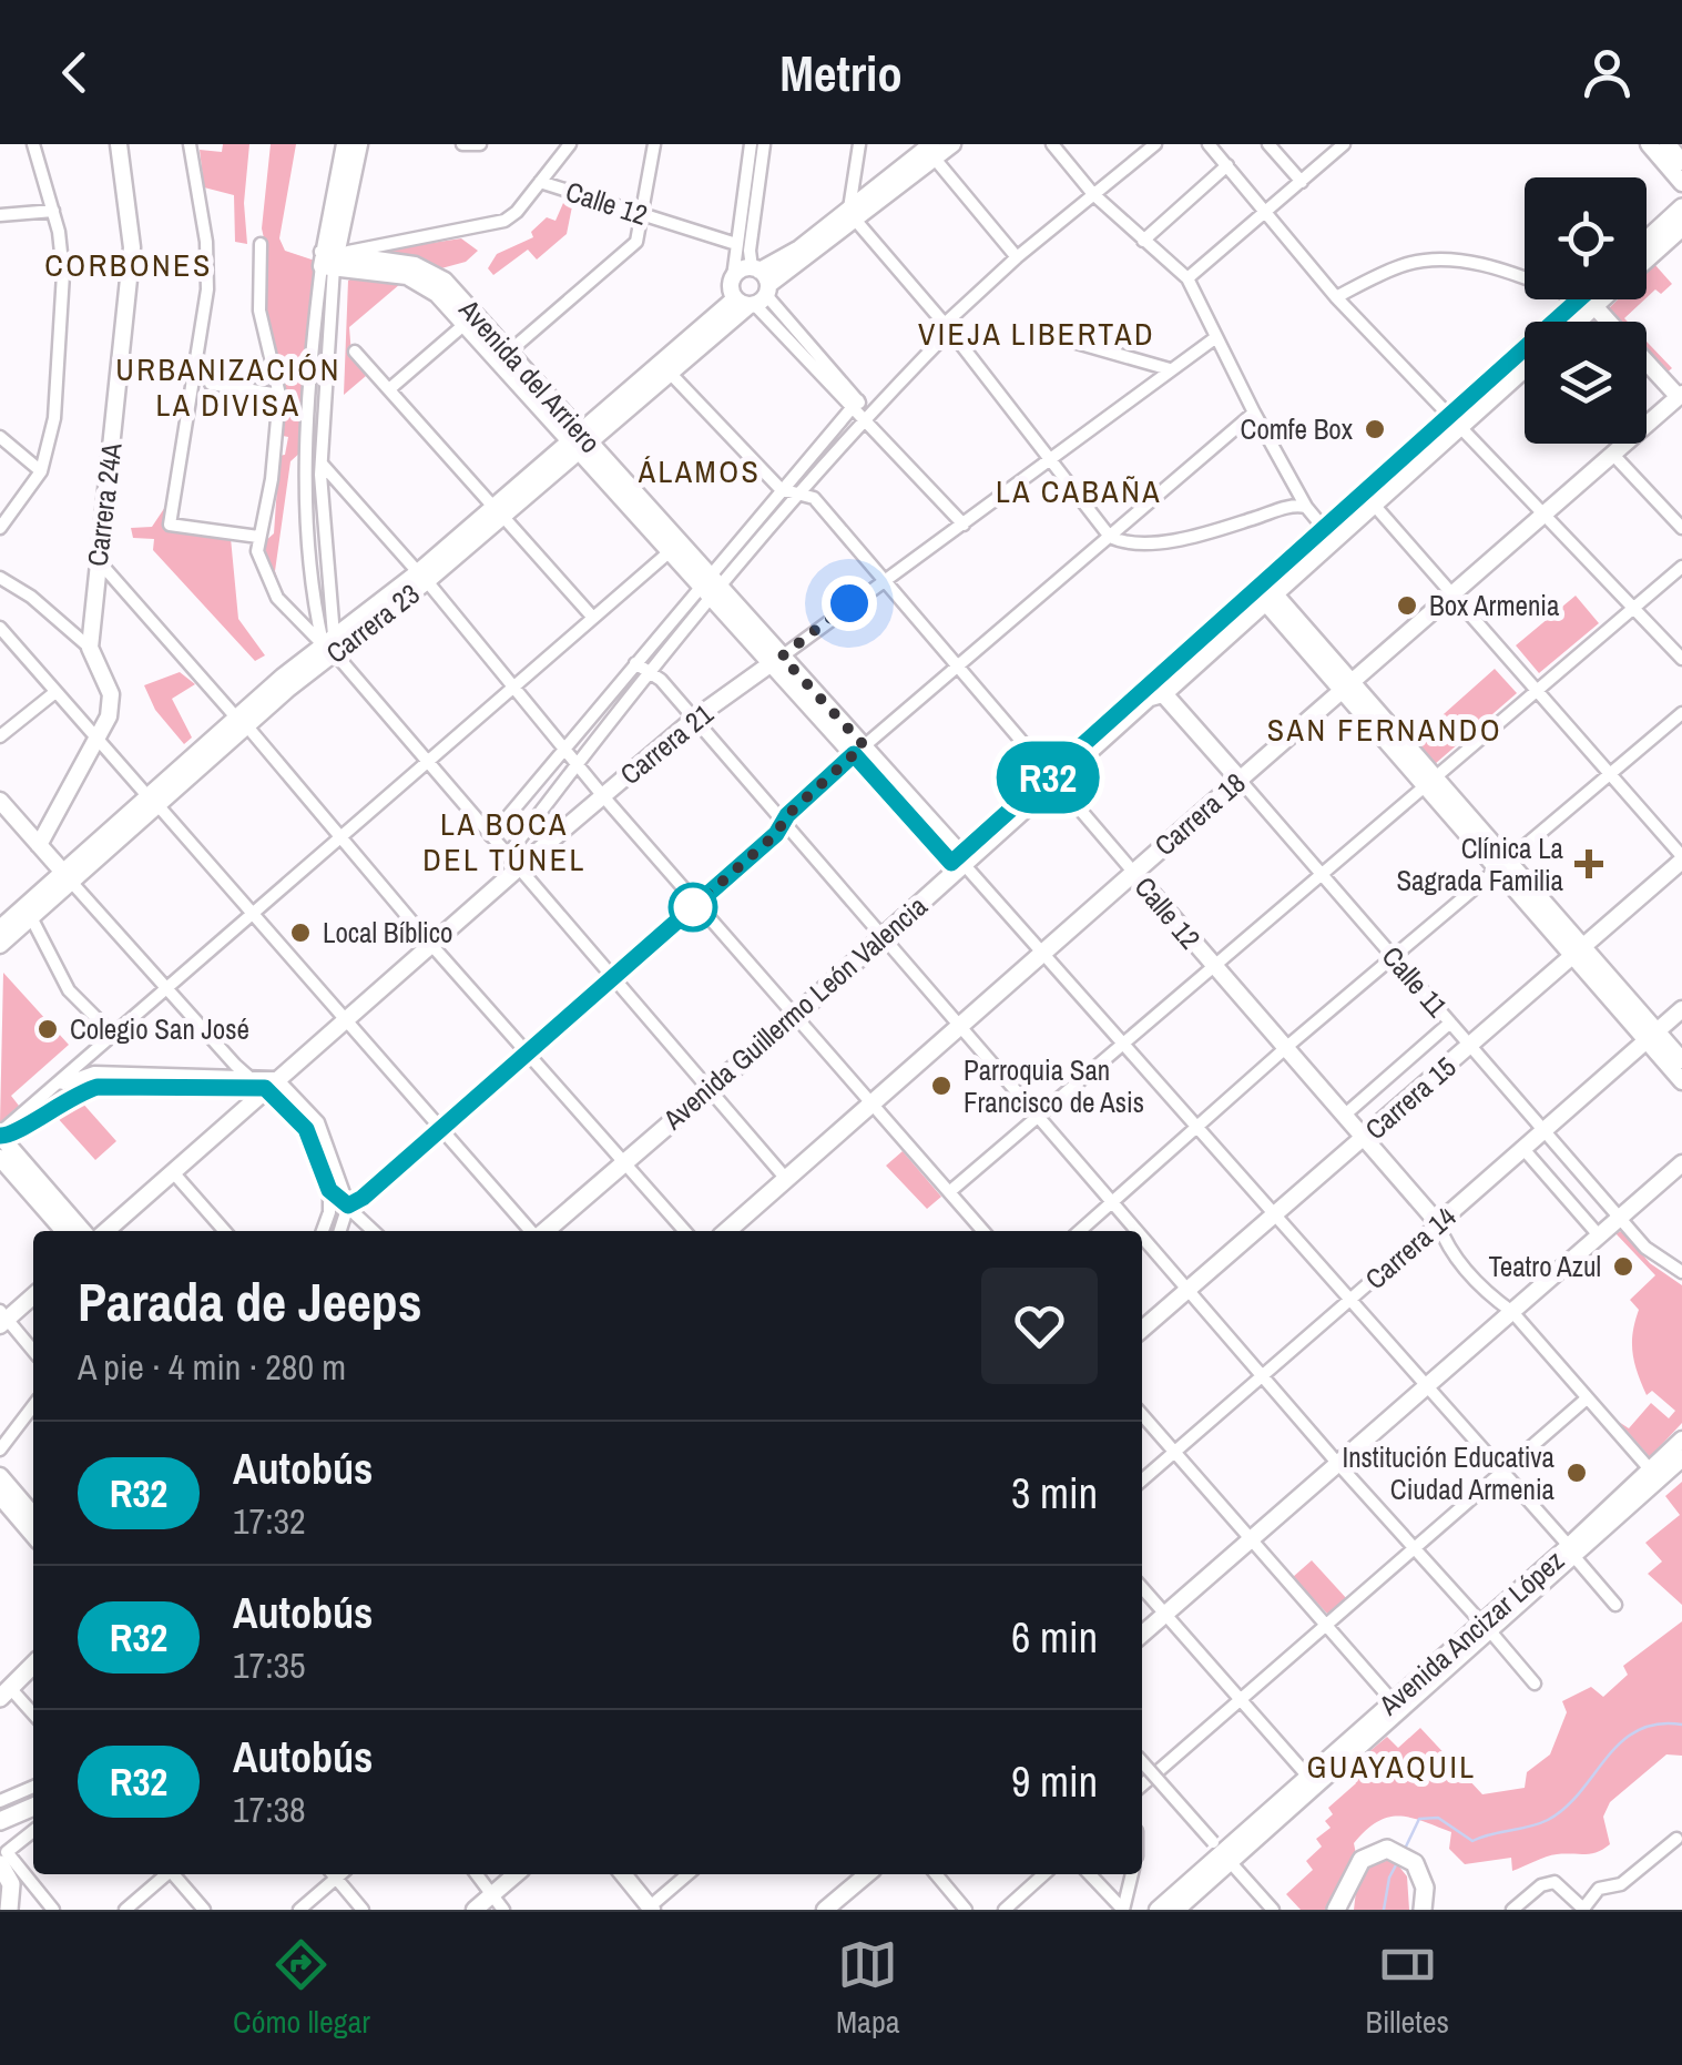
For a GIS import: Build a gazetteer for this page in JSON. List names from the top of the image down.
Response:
{
  "streets": {
    "main road": ["Carrera 18", "Calle 11", "Avenida Guillermo León Valencia"],
    "street": [
      "Calle 12",
      "Avenida del Arriero",
      "Carrera 24A",
      "Carrera 23",
      "Carrera 21",
      "Carrera 15",
      "Carrera 14",
      "Avenida Ancizar López"
    ]
  },
  "crossings": [
    ["Calle 12", "Carrera 23"],
    ["Calle 12", "Carrera 21"],
    ["Calle 12", "Carrera 18"],
    ["Calle 12", "Avenida Guillermo León Valencia"],
    ["Calle 12", "Carrera 15"],
    ["Calle 12", "Carrera 14"],
    ["Calle 12", "Avenida Ancizar López"],
    ["Avenida del Arriero", "Carrera 23"],
    ["Avenida del Arriero", "Carrera 21"],
    ["Avenida del Arriero", "Avenida Guillermo León Valencia"],
    ["Carrera 18", "Calle 11"],
    ["Calle 11", "Avenida Guillermo León Valencia"],
    ["Calle 11", "Carrera 15"],
    ["Calle 11", "Carrera 14"]
  ],
  "districts": [
    "CORBONES",
    "VIEJA LIBERTAD",
    "URBANIZACIÓN LA DIVISA",
    "ÁLAMOS",
    "LA CABAÑA",
    "SAN FERNANDO",
    "LA BOCA DEL TÚNEL",
    "GUAYAQUIL"
  ],
  "places": {
    "other": [
      "Comfe Box",
      "Box Armenia",
      "Local Bíblico",
      "Colegio San José",
      "Parroquia San Francisco de Asis",
      "Teatro Azul",
      "Institución Educativa Ciudad Armenia"
    ],
    "health": ["Clínica La Sagrada Familia"]
  },
  "lines": ["bus line R32"],
  "page": {
    "header": "Metrio",
    "on_map": "R32",
    "heading": ["Parada de Jeeps", "A pie · 4 min · 280 m"],
    "list": [
      {
        "mark": "R32",
        "name": "Autobús",
        "note": "17:32",
        "value": "3 min"
      },
      {
        "mark": "R32",
        "name": "Autobús",
        "note": "17:35",
        "value": "6 min"
      },
      {
        "mark": "R32",
        "name": "Autobús",
        "note": "17:38",
        "value": "9 min"
      }
    ],
    "tabs": ["Cómo llegar", "Mapa", "Billetes"]
  }
}
